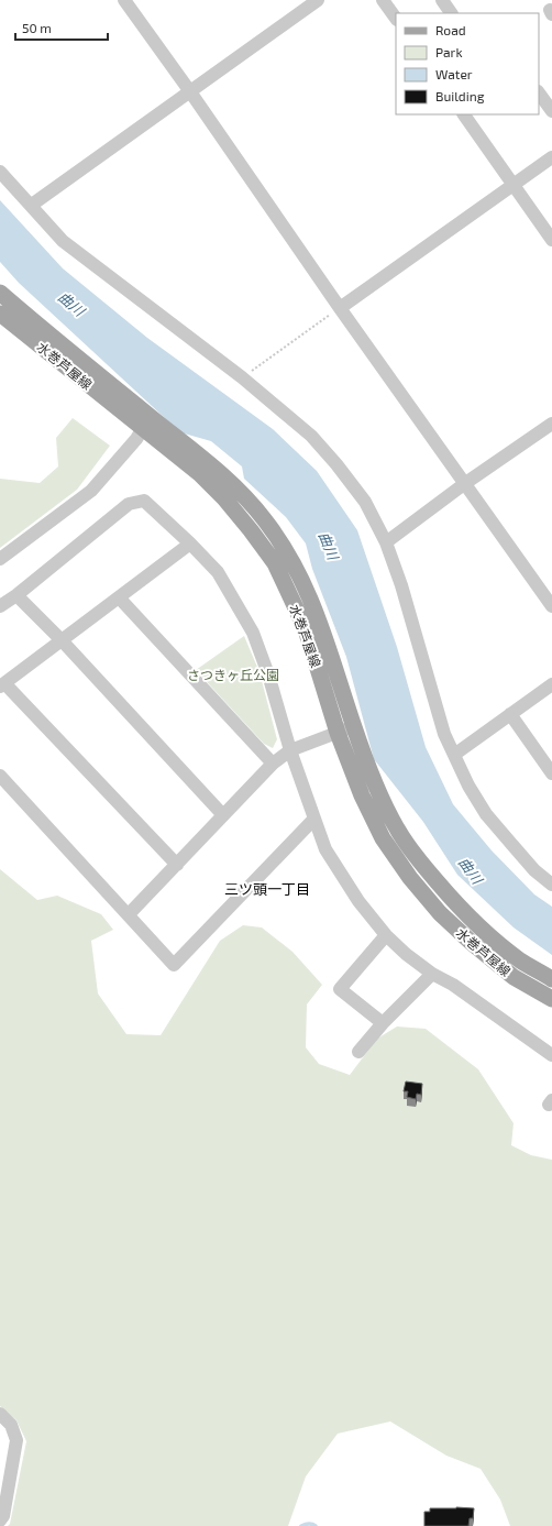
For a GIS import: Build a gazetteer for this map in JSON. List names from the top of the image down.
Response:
{
  "streets": {
    "main road": ["水巻芦屋線"]
  },
  "districts": ["三ツ頭一丁目"],
  "water": ["曲川"],
  "parks": ["さつきヶ丘公園"],
  "legend": [
    "Road",
    "Park",
    "Water",
    "Building"
  ],
  "scale_bar": "50 m"
}
